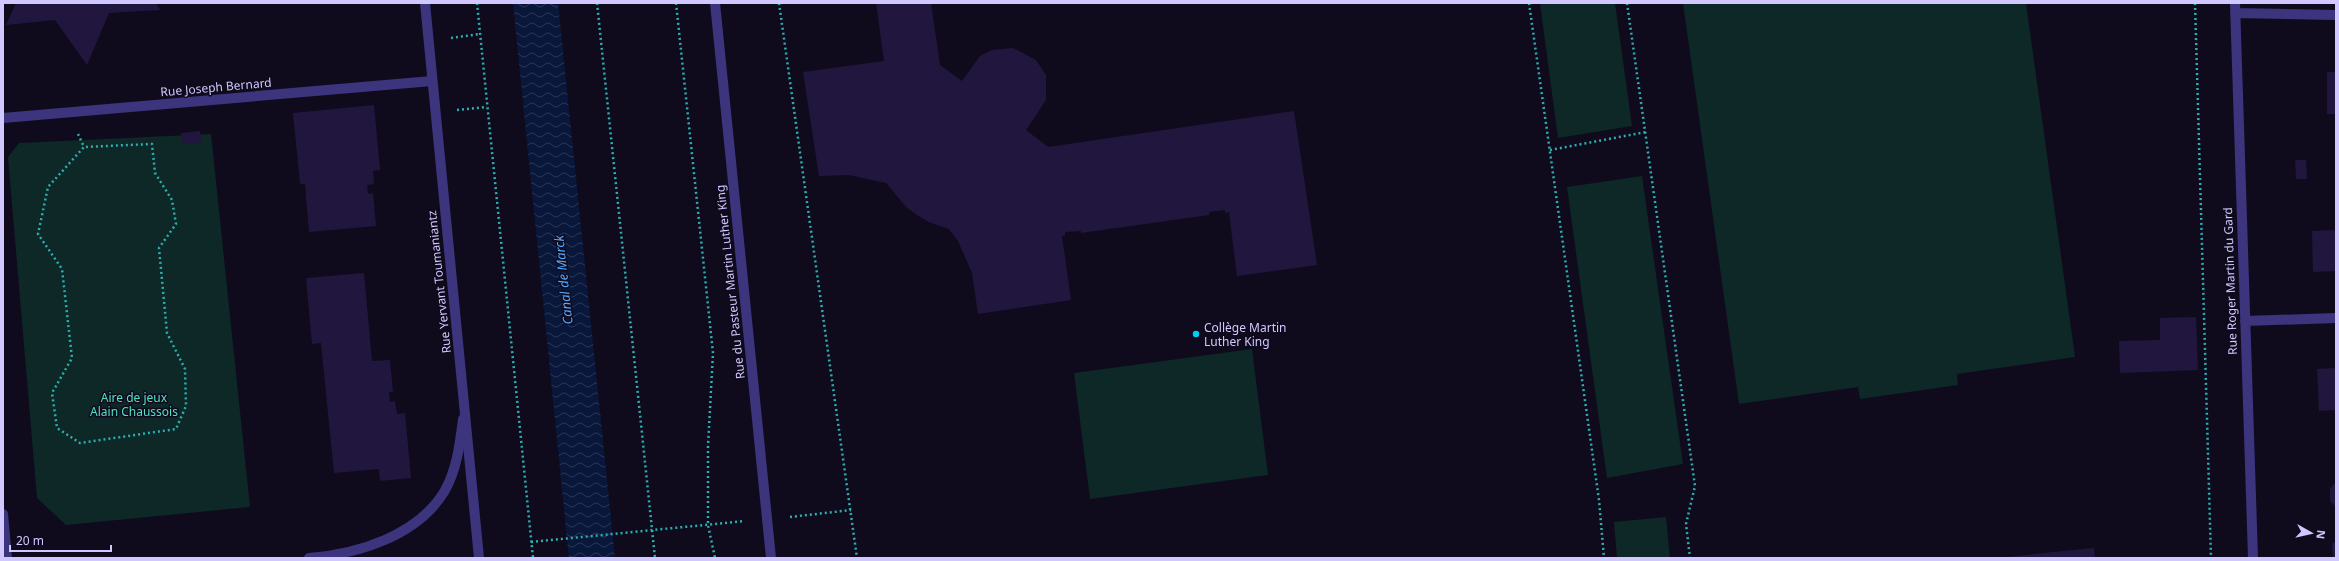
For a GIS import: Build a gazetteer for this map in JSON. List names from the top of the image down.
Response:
{
  "streets": {
    "street": [
      "Rue Joseph Bernard",
      "Rue Roger Martin du Gard",
      "Rue Yervant Toumaniantz",
      "Rue du Pasteur Martin Luther King"
    ]
  },
  "crossings": [
    ["Rue Joseph Bernard", "Rue Yervant Toumaniantz"]
  ],
  "water": ["Canal de Marck"],
  "parks": ["Aire de jeux Alain Chaussois"],
  "places": ["Collège Martin Luther King"],
  "scale_bar": "20 m",
  "north": "right"
}
